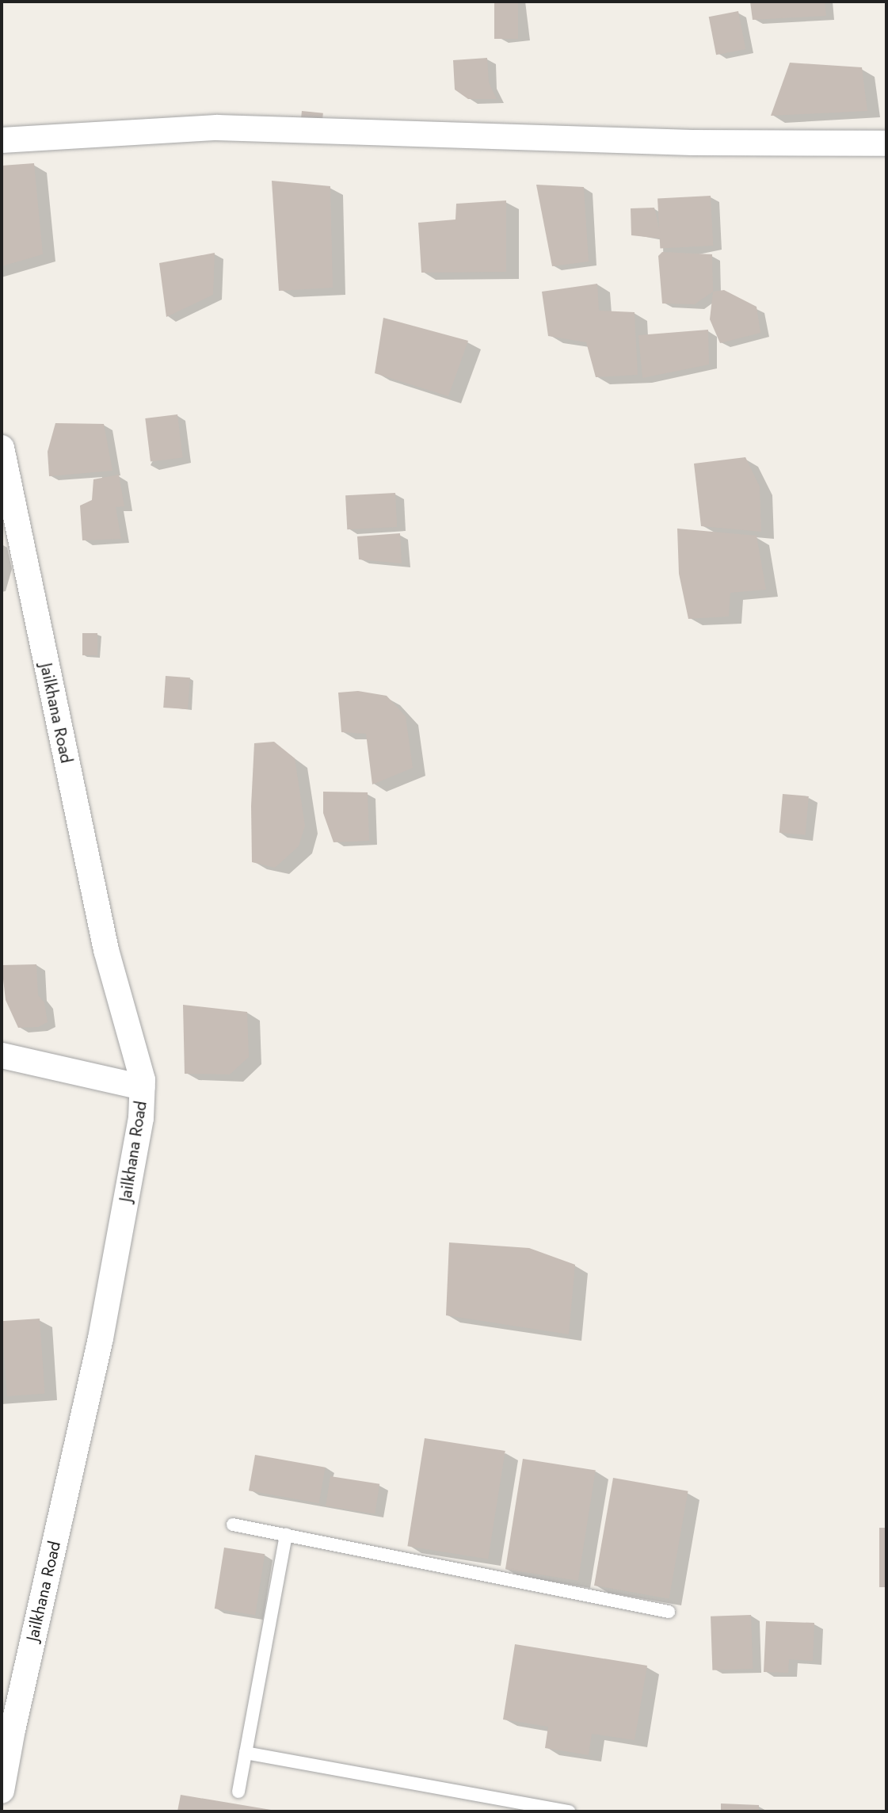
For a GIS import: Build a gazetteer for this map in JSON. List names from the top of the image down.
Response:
{
  "streets": {
    "street": ["Jailkhana Road"]
  }
}
